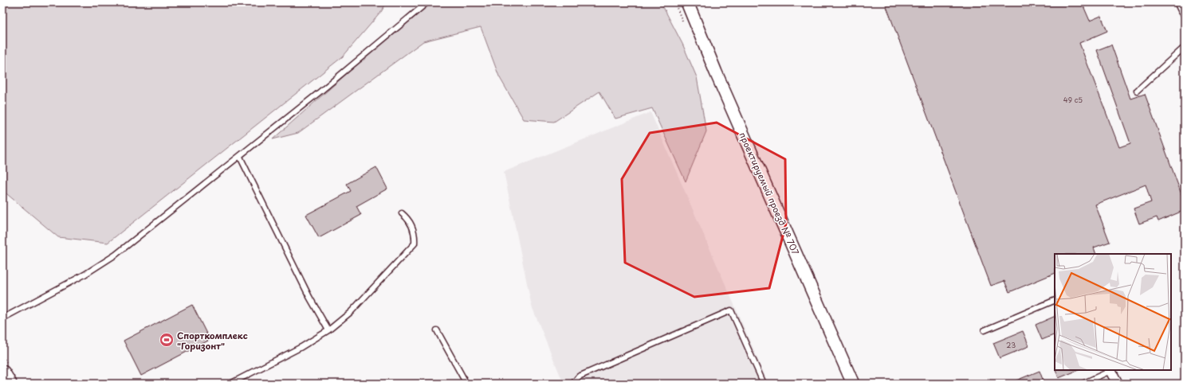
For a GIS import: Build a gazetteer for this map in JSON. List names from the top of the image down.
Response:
{
  "streets": {
    "street": ["проектируемый проезд № 707"]
  },
  "places": {
    "sports": ["Спорткомплекс \"Горизонт\""]
  },
  "house_numbers": ["49 с5", "23"]
}
